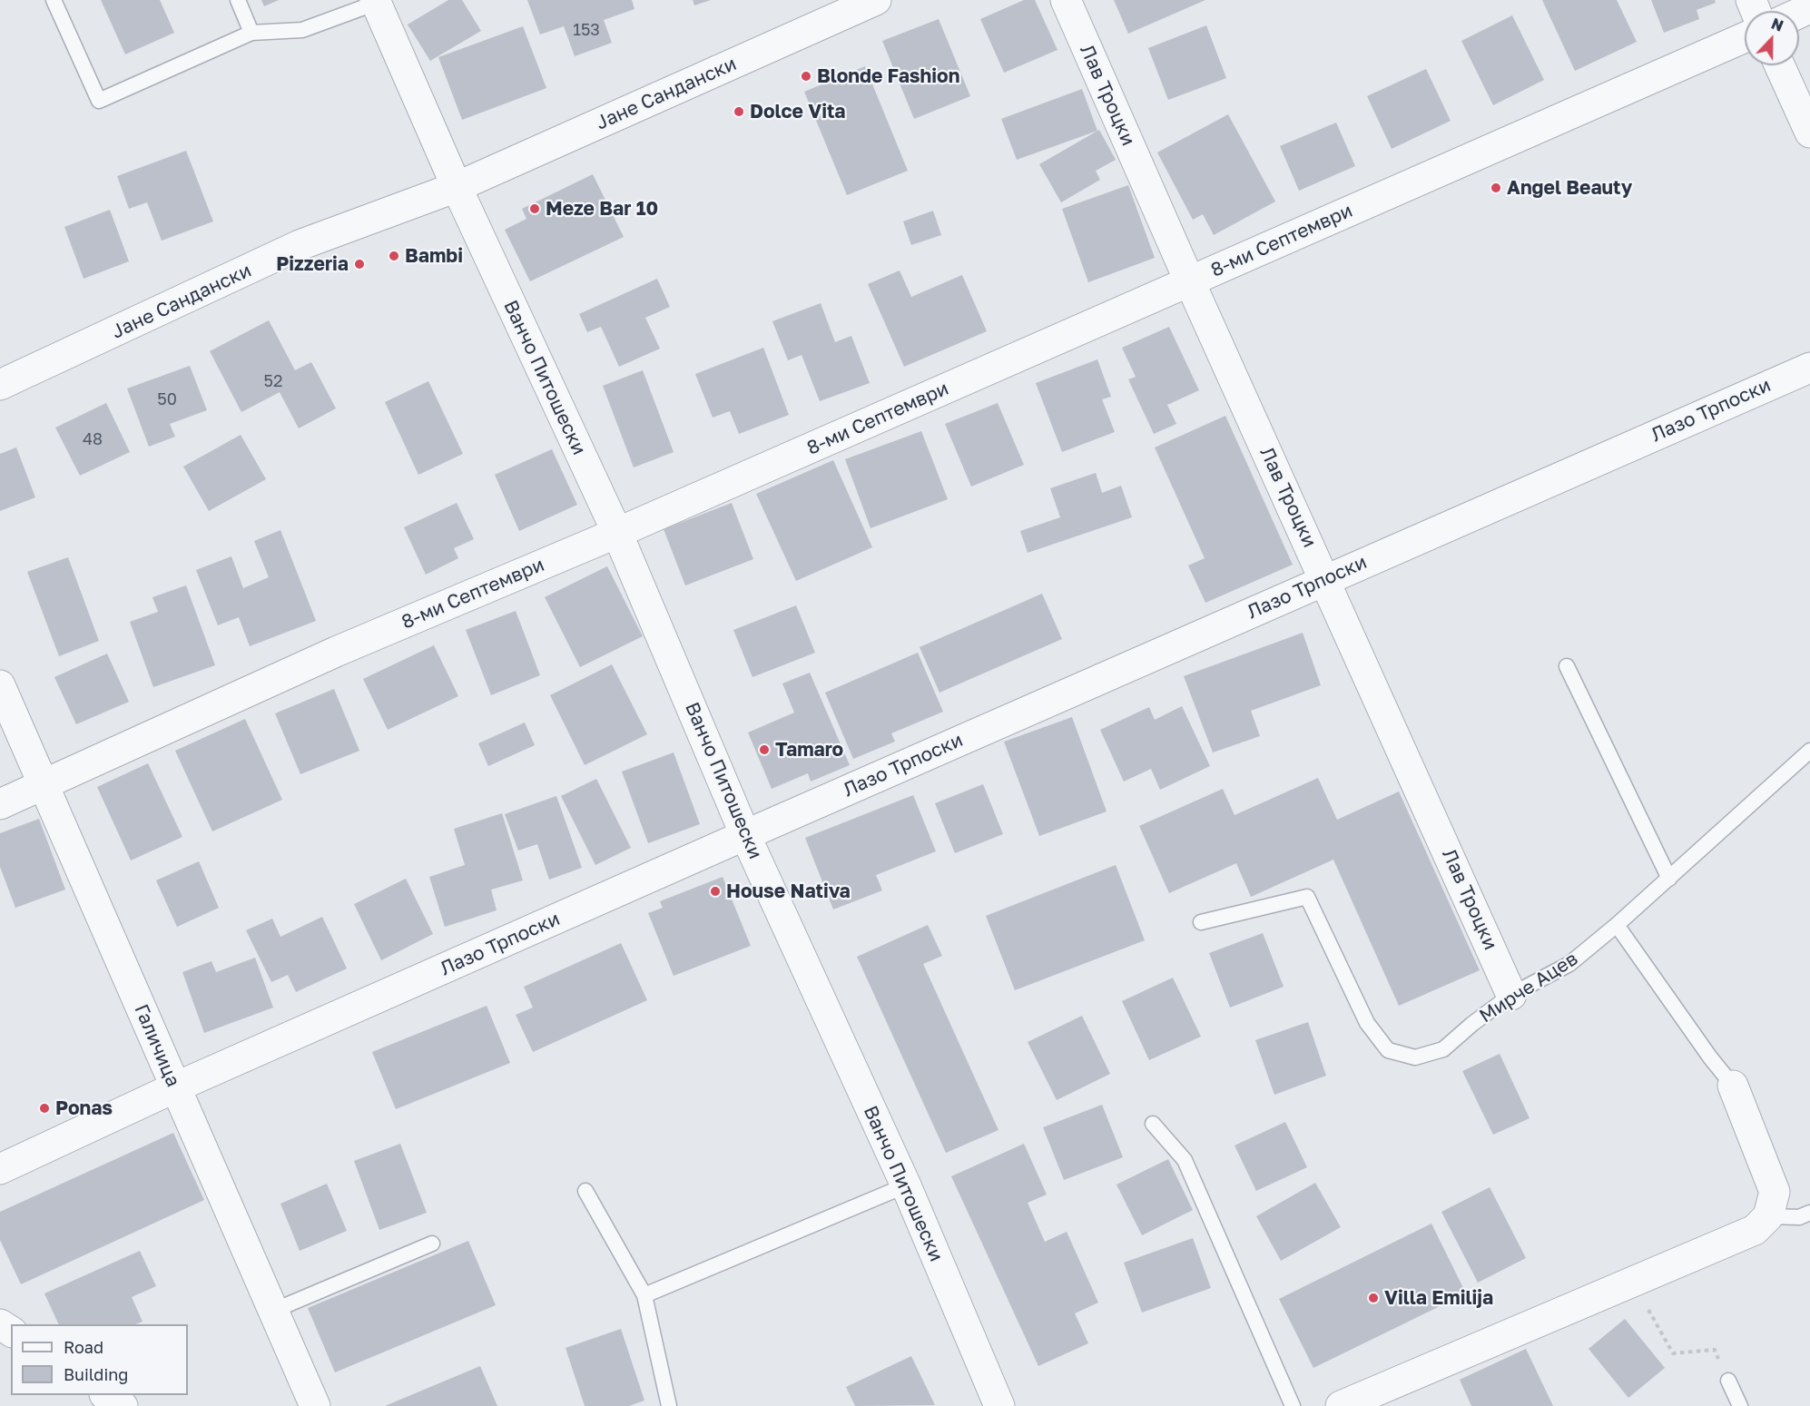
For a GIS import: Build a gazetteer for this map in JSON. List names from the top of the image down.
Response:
{
  "streets": {
    "street": [
      "Јане Сандански",
      "Лав Троцки",
      "8-ми Септември",
      "Ванчо Питошески",
      "Лазо Трпоски",
      "Галичица"
    ],
    "lane": ["Мирче Ацев"]
  },
  "crossings": [
    ["Јане Сандански", "Ванчо Питошески"],
    ["Лав Троцки", "8-ми Септември"],
    ["Лав Троцки", "Лазо Трпоски"],
    ["Лав Троцки", "Мирче Ацев"],
    ["8-ми Септември", "Ванчо Питошески"],
    ["8-ми Септември", "Галичица"],
    ["Ванчо Питошески", "Лазо Трпоски"],
    ["Лазо Трпоски", "Галичица"]
  ],
  "places": [
    "Blonde Fashion",
    "Dolce Vita",
    "Angel Beauty",
    "Meze Bar 10",
    "Bambi",
    "Pizzeria",
    "Tamaro",
    "House Nativa",
    "Ponas",
    "Villa Emilija"
  ],
  "house_numbers": [
    "153",
    "52",
    "50",
    "48"
  ],
  "legend": ["Road", "Building"],
  "north": "top"
}
